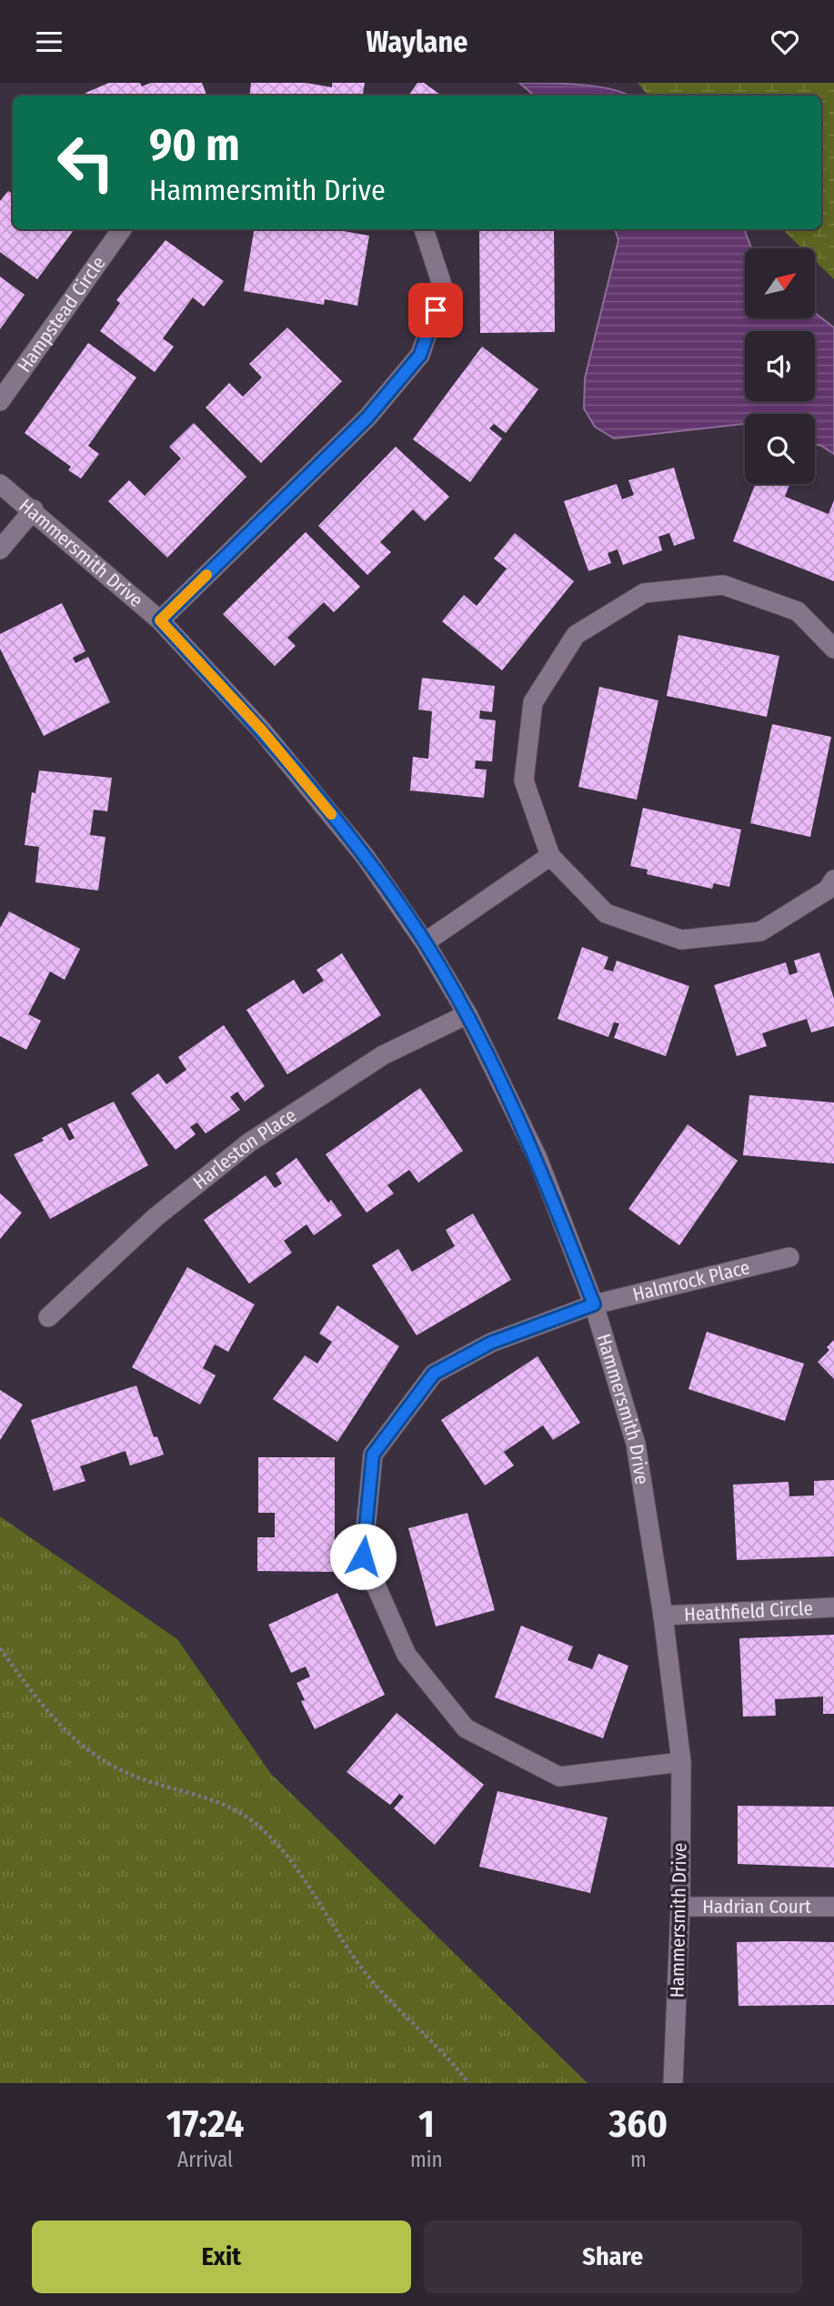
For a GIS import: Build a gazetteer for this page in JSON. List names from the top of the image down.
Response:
{
  "streets": {
    "street": [
      "Hampstead Circle",
      "Hammersmith Drive",
      "Harleston Place",
      "Halmrock Place",
      "Heathfield Circle",
      "Hadrian Court"
    ]
  },
  "crossings": [
    ["Hammersmith Drive", "Harleston Place"],
    ["Hammersmith Drive", "Halmrock Place"],
    ["Hammersmith Drive", "Heathfield Circle"],
    ["Hammersmith Drive", "Hadrian Court"]
  ],
  "north": "top right",
  "page": {
    "header": "Waylane",
    "turn": ["90 m", "Hammersmith Drive"],
    "eta": [
      "17:24",
      "Arrival",
      "1",
      "min",
      "360",
      "m"
    ],
    "buttons": ["Exit", "Share"]
  }
}
